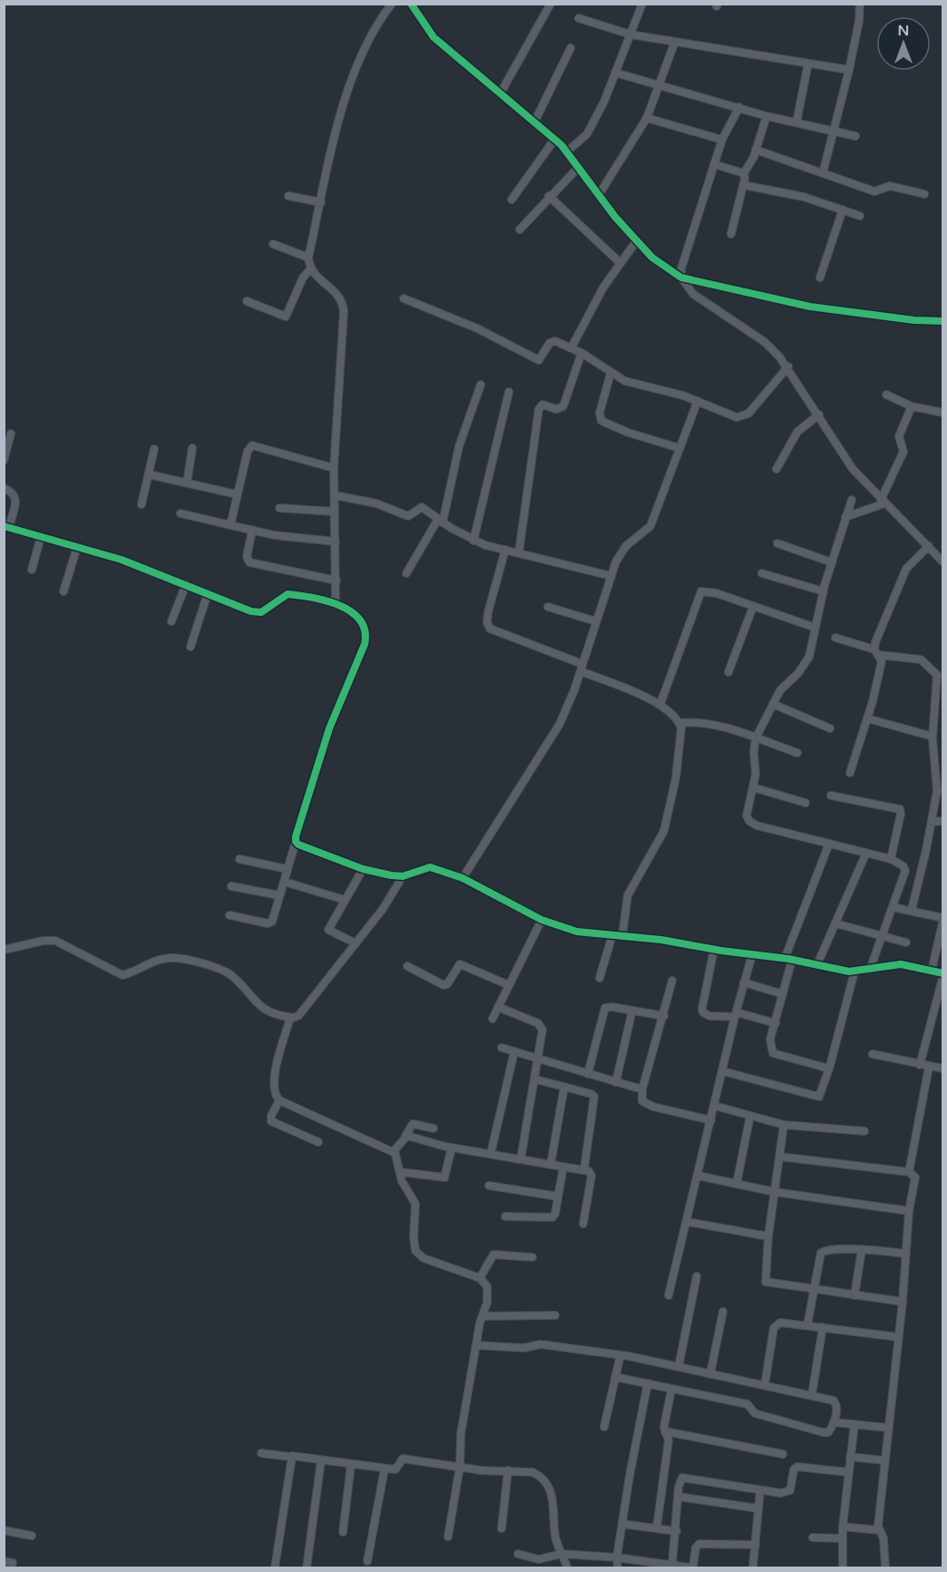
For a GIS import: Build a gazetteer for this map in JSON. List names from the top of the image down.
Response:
{
  "north": "top"
}
